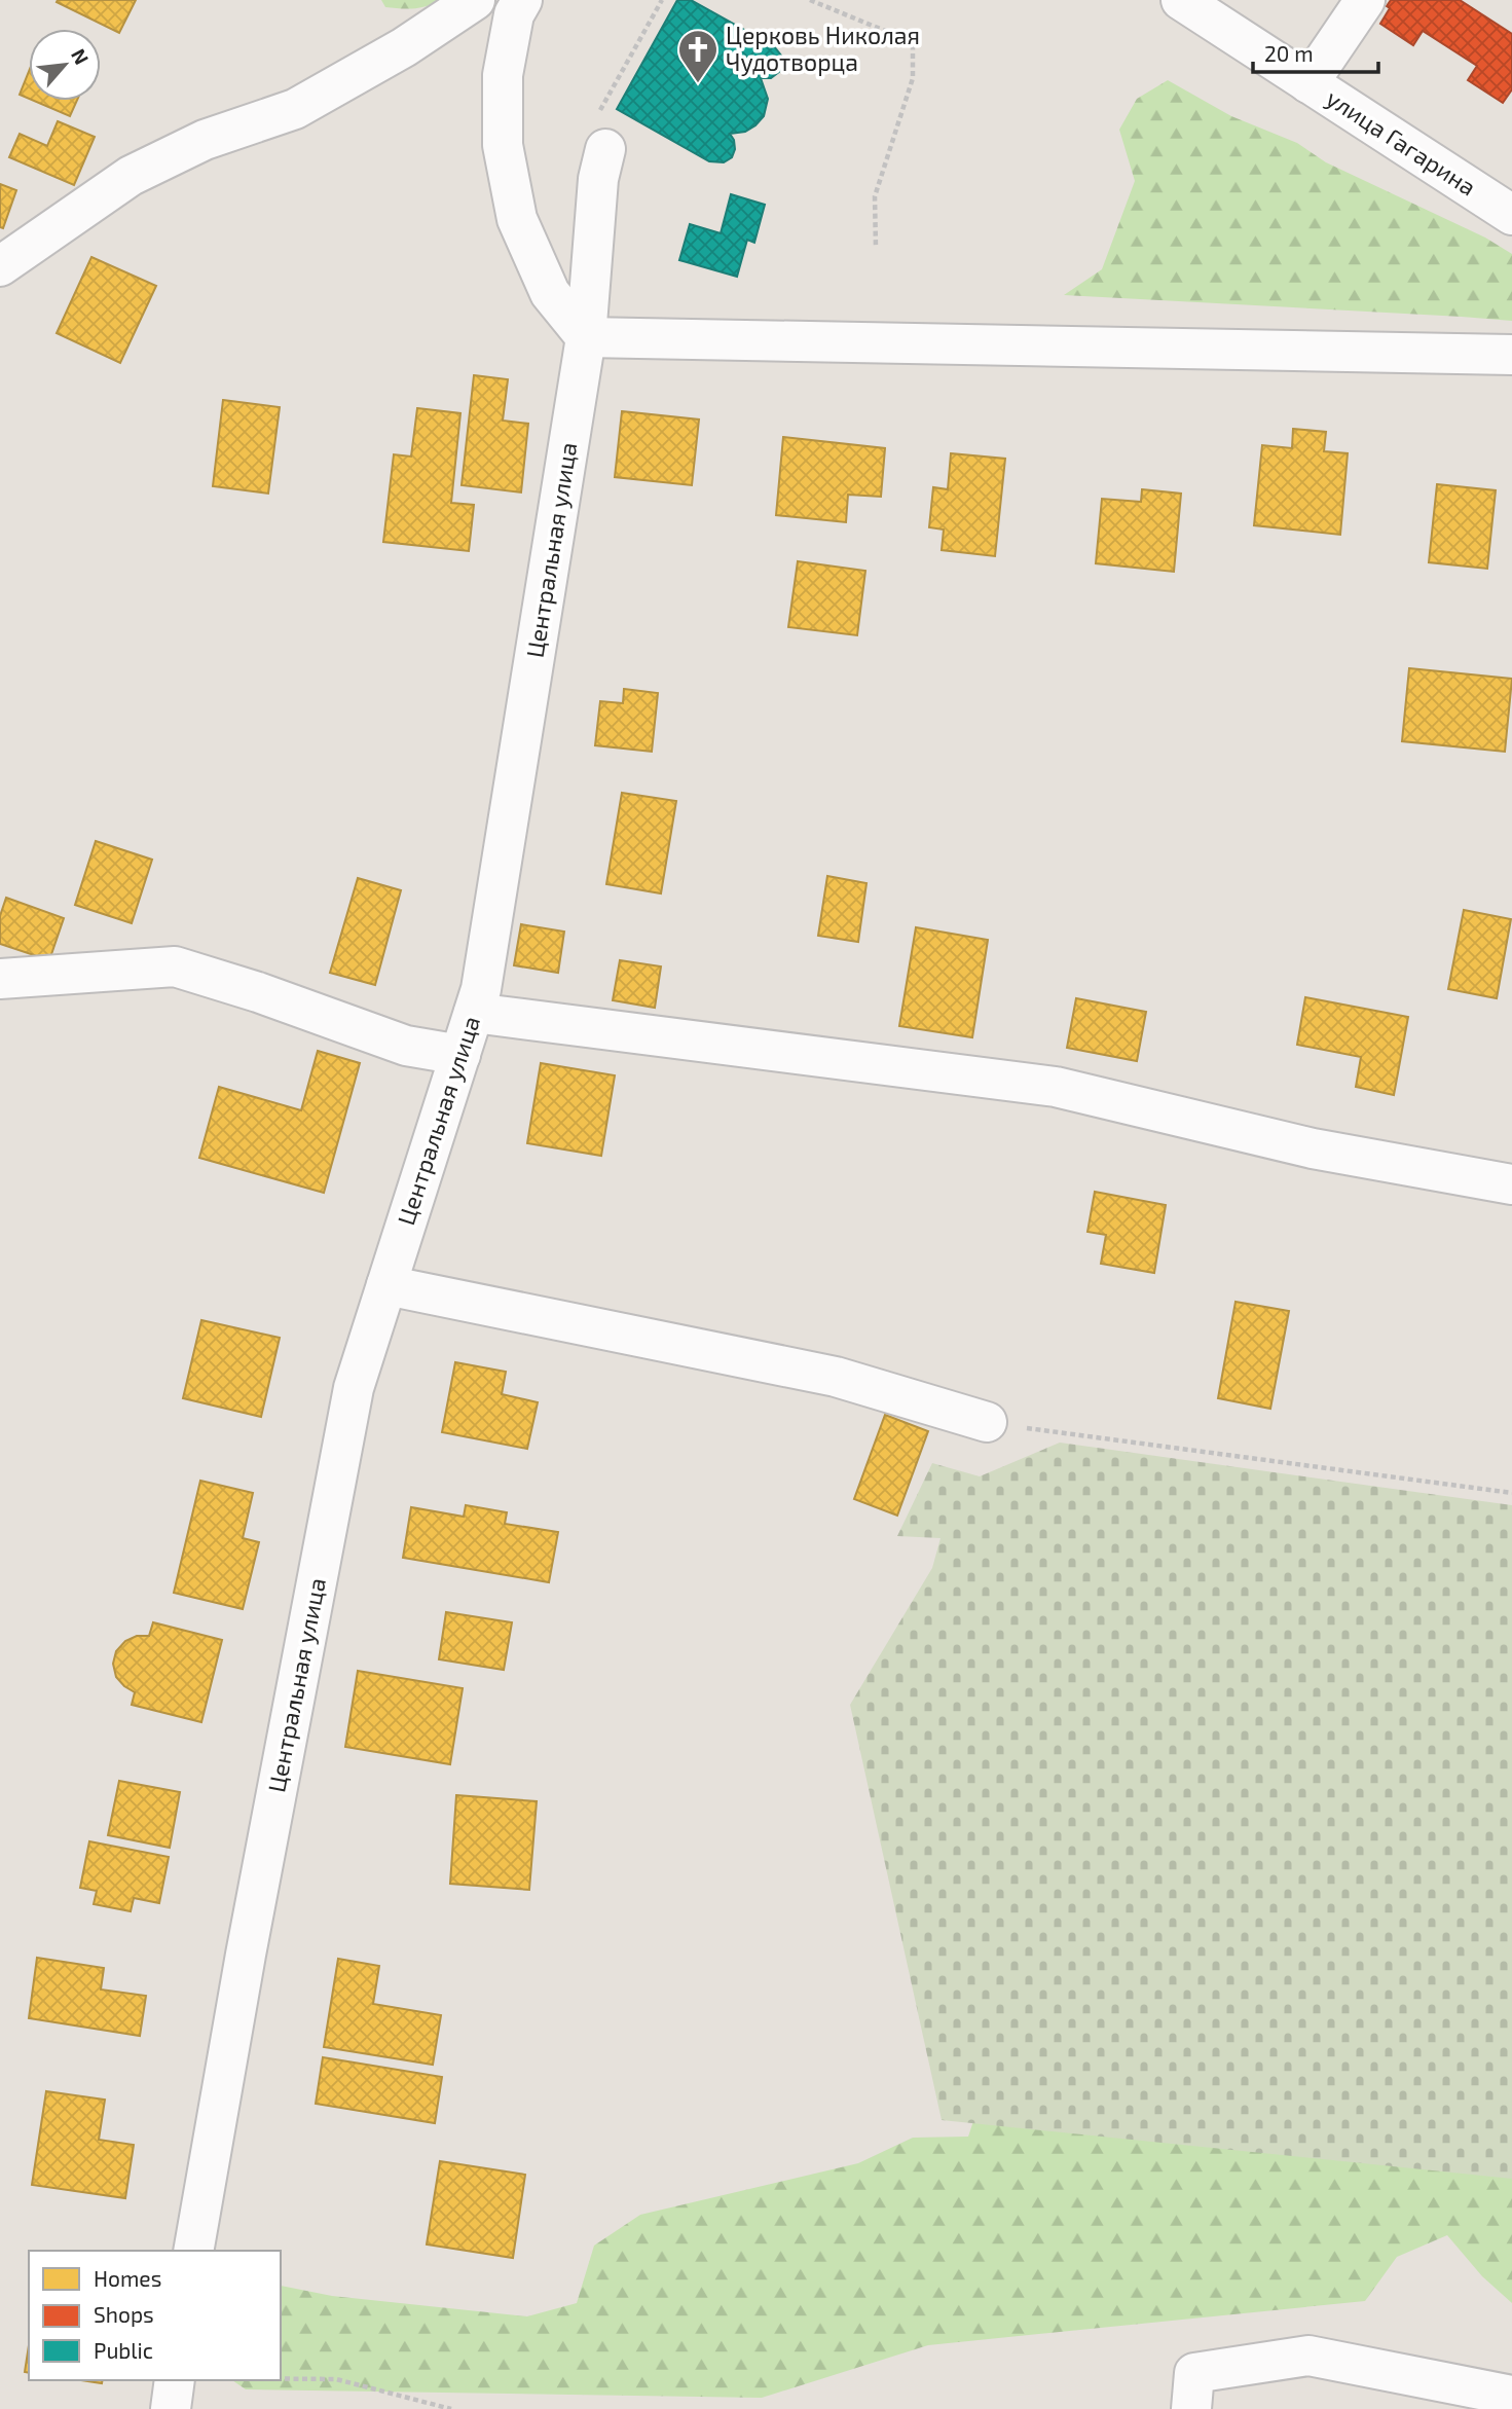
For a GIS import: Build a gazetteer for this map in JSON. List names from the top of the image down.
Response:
{
  "streets": {
    "street": ["улица Гагарина", "Центральная улица"]
  },
  "places": {
    "church": ["Церковь Николая Чудотворца"]
  },
  "legend": ["Homes", "Shops", "Public"],
  "scale_bar": "20 m",
  "north": "top right"
}
